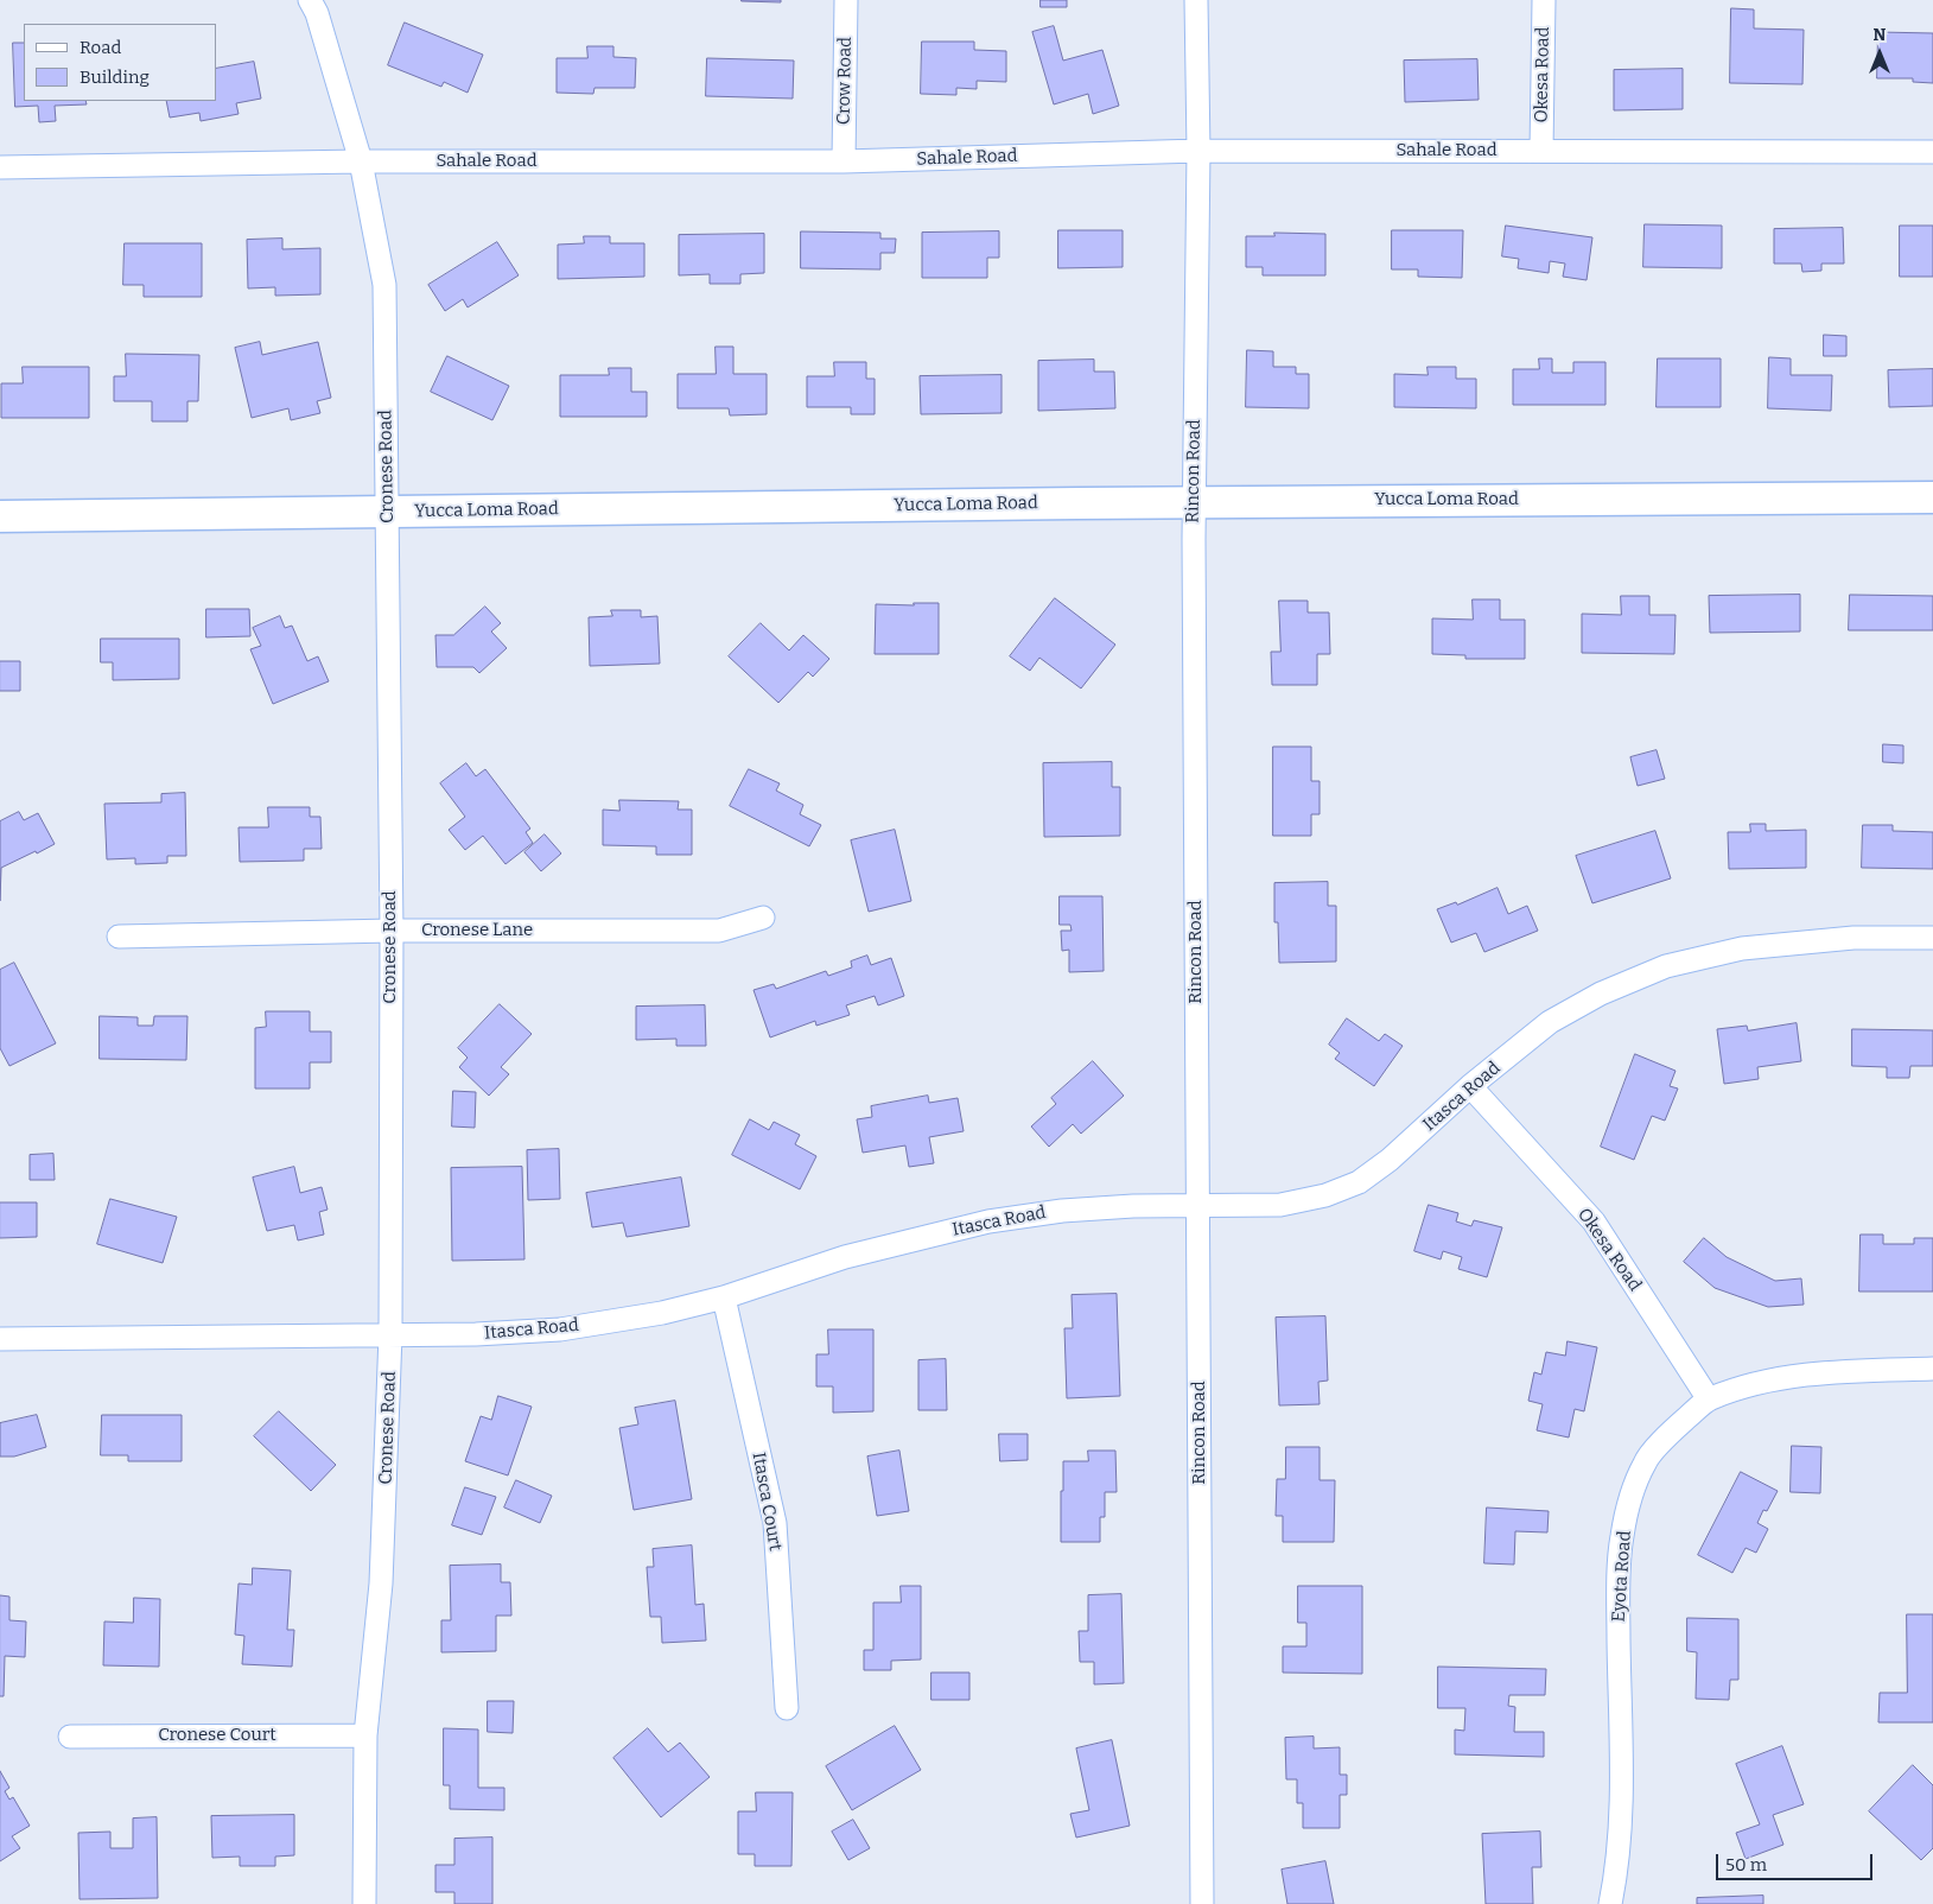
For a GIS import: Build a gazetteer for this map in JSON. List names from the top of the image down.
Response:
{
  "streets": {
    "main road": ["Yucca Loma Road"],
    "street": [
      "Okesa Road",
      "Crow Road",
      "Sahale Road",
      "Cronese Road",
      "Rincon Road",
      "Cronese Lane",
      "Itasca Road",
      "Itasca Court",
      "Eyota Road",
      "Cronese Court"
    ]
  },
  "crossings": [
    ["Okesa Road", "Sahale Road"],
    ["Okesa Road", "Itasca Road"],
    ["Okesa Road", "Eyota Road"],
    ["Crow Road", "Sahale Road"],
    ["Sahale Road", "Cronese Road"],
    ["Sahale Road", "Rincon Road"],
    ["Cronese Road", "Yucca Loma Road"],
    ["Cronese Road", "Cronese Lane"],
    ["Cronese Road", "Itasca Road"],
    ["Cronese Road", "Cronese Court"],
    ["Rincon Road", "Yucca Loma Road"],
    ["Rincon Road", "Itasca Road"],
    ["Itasca Road", "Itasca Court"]
  ],
  "legend": ["Road", "Building"],
  "scale_bar": "50 m",
  "north": "top"
}
